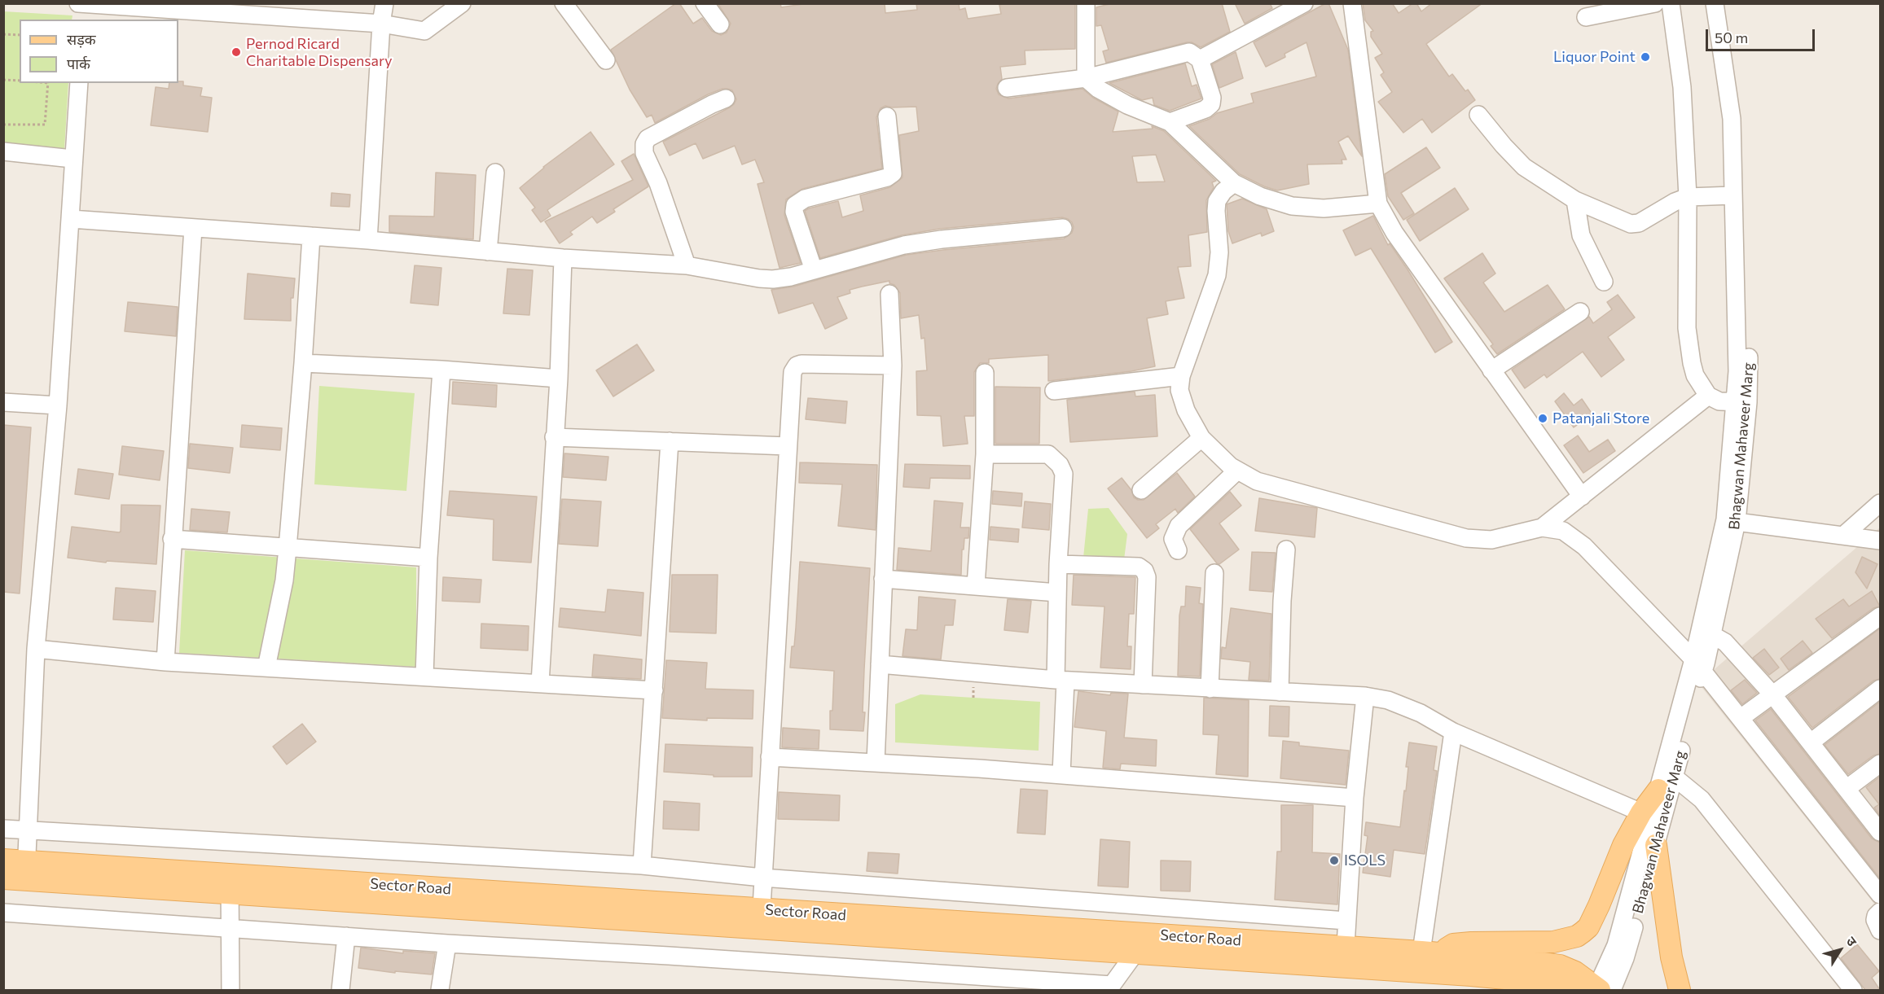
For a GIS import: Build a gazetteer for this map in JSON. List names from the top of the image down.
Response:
{
  "streets": {
    "main road": ["Sector Road"],
    "street": ["Bhagwan Mahaveer Marg"]
  },
  "crossings": [
    ["Bhagwan Mahaveer Marg", "Sector Road"]
  ],
  "places": [
    "Pernod Ricard Charitable Dispensary",
    "Liquor Point",
    "Patanjali Store",
    "ISOLS"
  ],
  "legend": ["सड़क", "पार्क"],
  "scale_bar": "50 m",
  "north": "top right"
}
